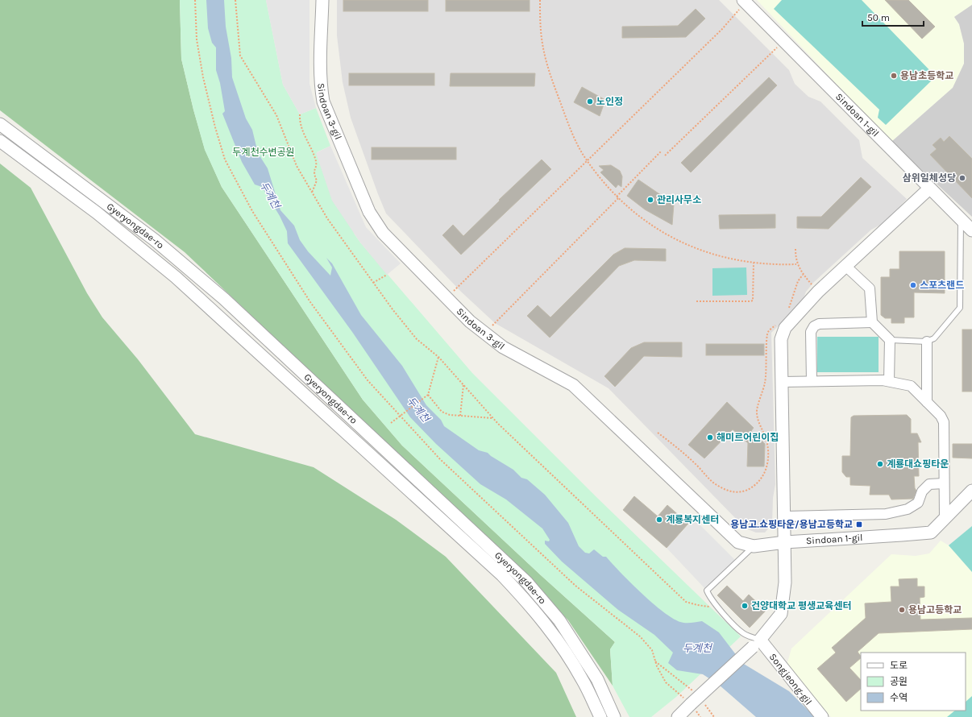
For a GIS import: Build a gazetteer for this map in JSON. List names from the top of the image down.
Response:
{
  "streets": {
    "street": [
      "Sindoan 3-gil",
      "Sindoan 1-gil",
      "Gyeryongdae-ro",
      "Songjeong-gil"
    ]
  },
  "crossings": [
    ["Sindoan 3-gil", "Sindoan 1-gil"]
  ],
  "water": ["두계천"],
  "parks": ["두계천수변공원"],
  "places": {
    "other": [
      "용남초등학교",
      "노인정",
      "삼위일체성당",
      "관리사무소",
      "스포츠랜드",
      "해미르어린이집",
      "계룡대쇼핑타운",
      "계룡복지센터",
      "건양대학교 평생교육센터",
      "용남고등학교"
    ],
    "transit": ["용남고.쇼핑타운/용남고등학교"]
  },
  "legend": ["도로", "공원", "수역"],
  "scale_bar": "50 m"
}
